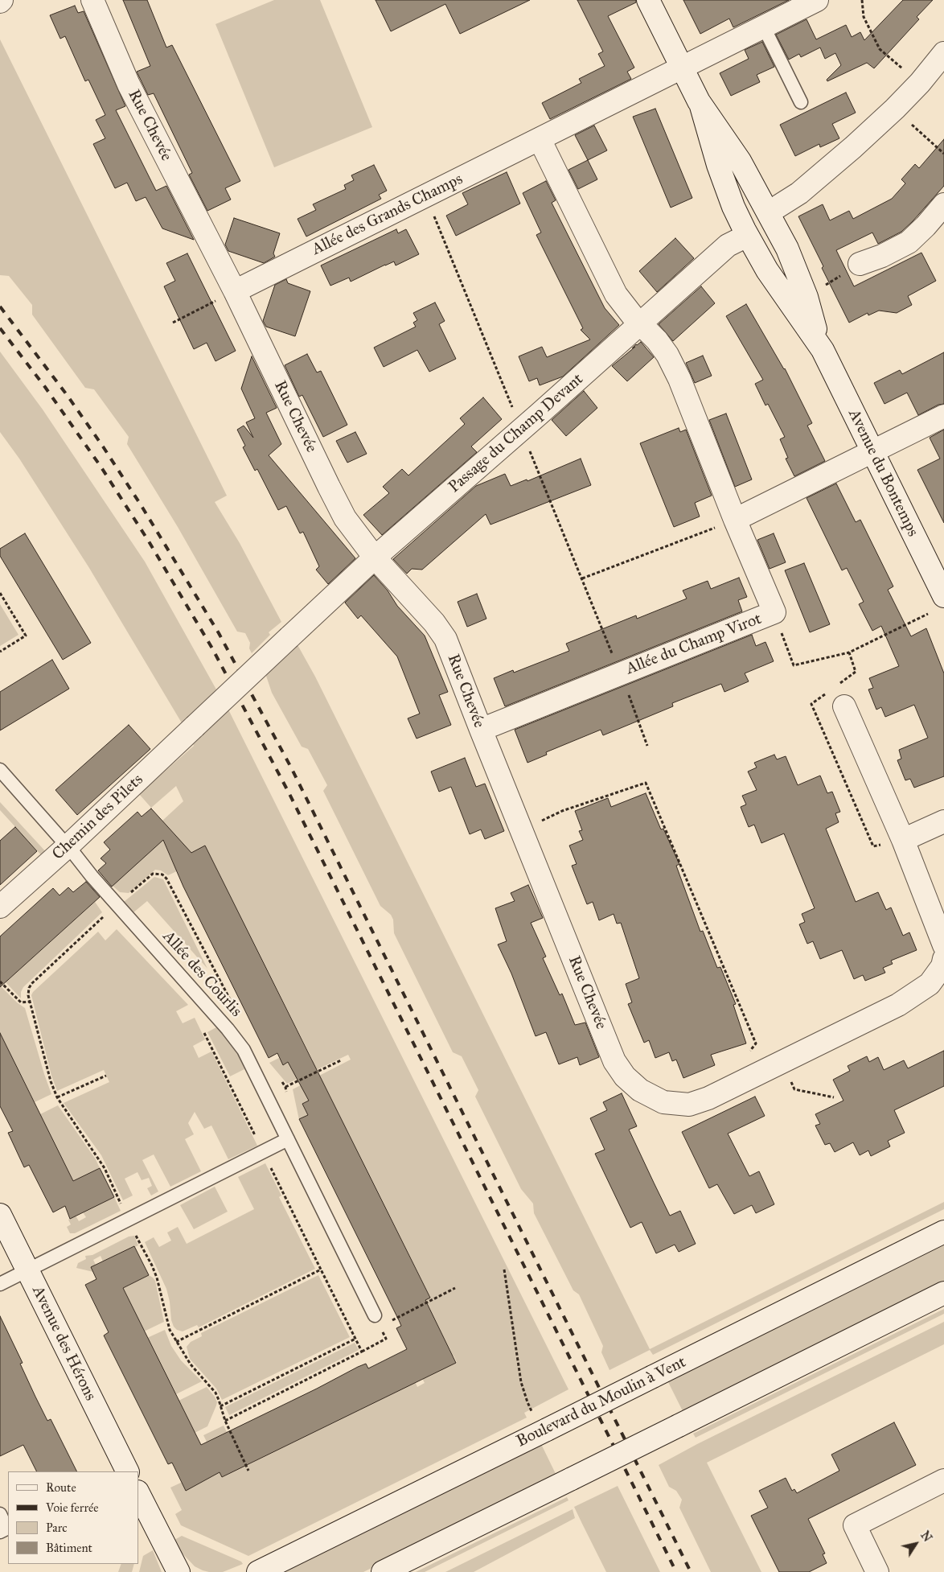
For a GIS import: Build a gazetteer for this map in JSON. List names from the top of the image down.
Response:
{
  "streets": {
    "street": [
      "Rue Chevée",
      "Allée des Grands Champs",
      "Passage du Champ Devant",
      "Avenue du Bontemps",
      "Allée du Champ Virot",
      "Chemin des Pilets",
      "Avenue des Hérons",
      "Boulevard du Moulin à Vent"
    ],
    "lane": ["Allée des Courlis"]
  },
  "crossings": [
    ["Rue Chevée", "Allée des Grands Champs"],
    ["Rue Chevée", "Passage du Champ Devant"],
    ["Rue Chevée", "Allée du Champ Virot"],
    ["Allée des Grands Champs", "Avenue du Bontemps"],
    ["Passage du Champ Devant", "Avenue du Bontemps"],
    ["Passage du Champ Devant", "Allée du Champ Virot"],
    ["Passage du Champ Devant", "Chemin des Pilets"],
    ["Chemin des Pilets", "Allée des Courlis"]
  ],
  "legend": [
    "Route",
    "Voie ferrée",
    "Parc",
    "Bâtiment"
  ],
  "north": "top right"
}
